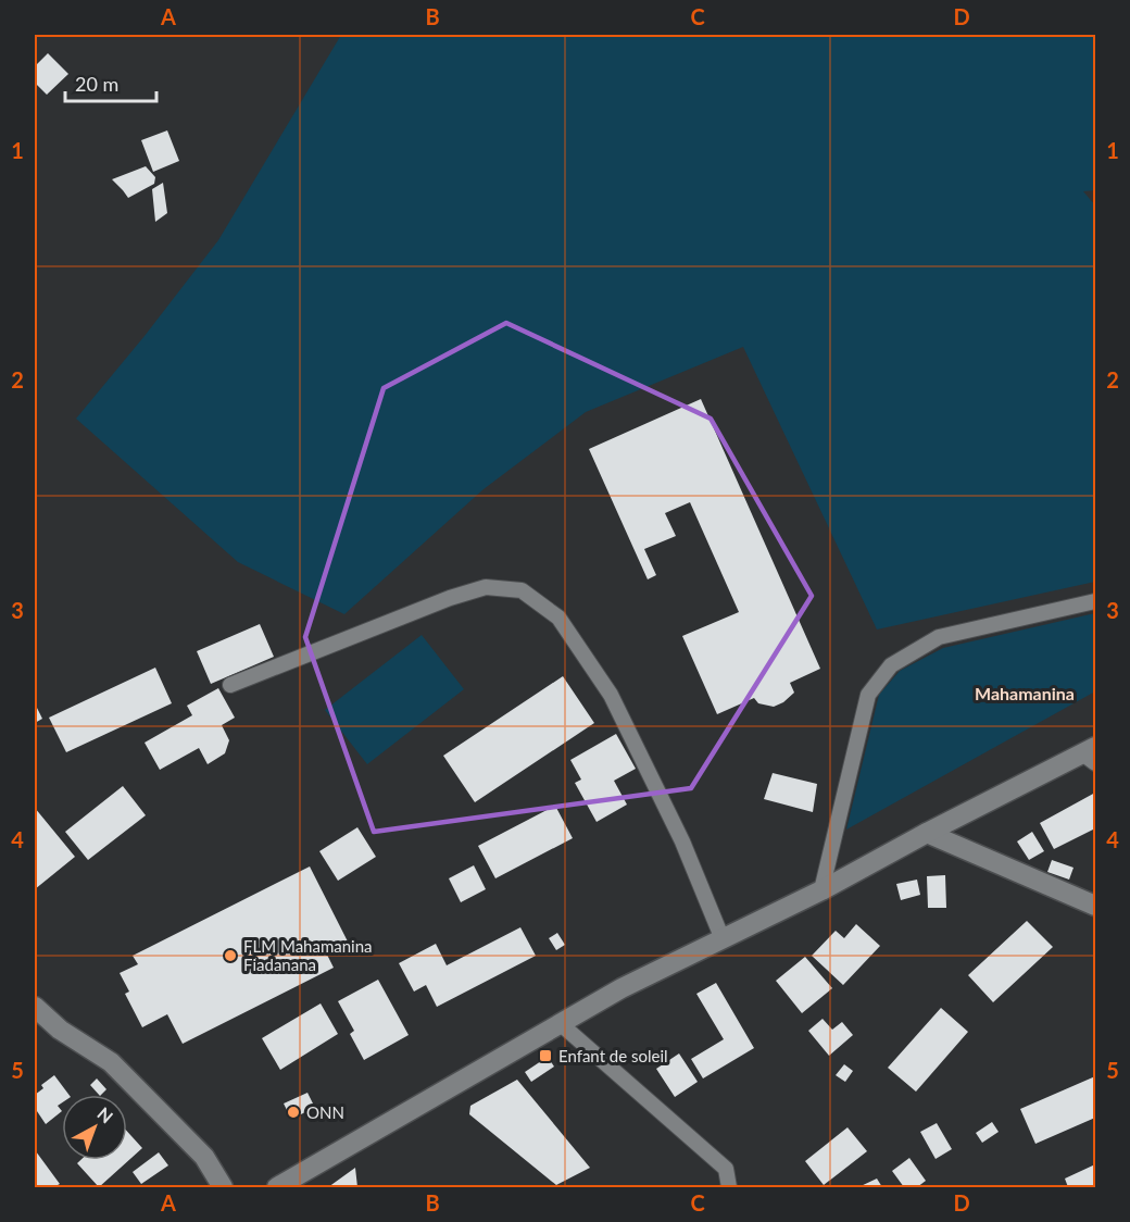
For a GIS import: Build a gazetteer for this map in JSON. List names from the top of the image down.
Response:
{
  "districts": ["Mahamanina"],
  "places": {
    "other": ["FLM Mahamanina Fiadanana", "ONN"],
    "transit": ["Enfant de soleil"]
  },
  "scale_bar": "20 m",
  "north": "top right",
  "grid": {
    "columns": [
      "A",
      "B",
      "C",
      "D"
    ],
    "rows": [
      "1",
      "2",
      "3",
      "4",
      "5"
    ]
  }
}
